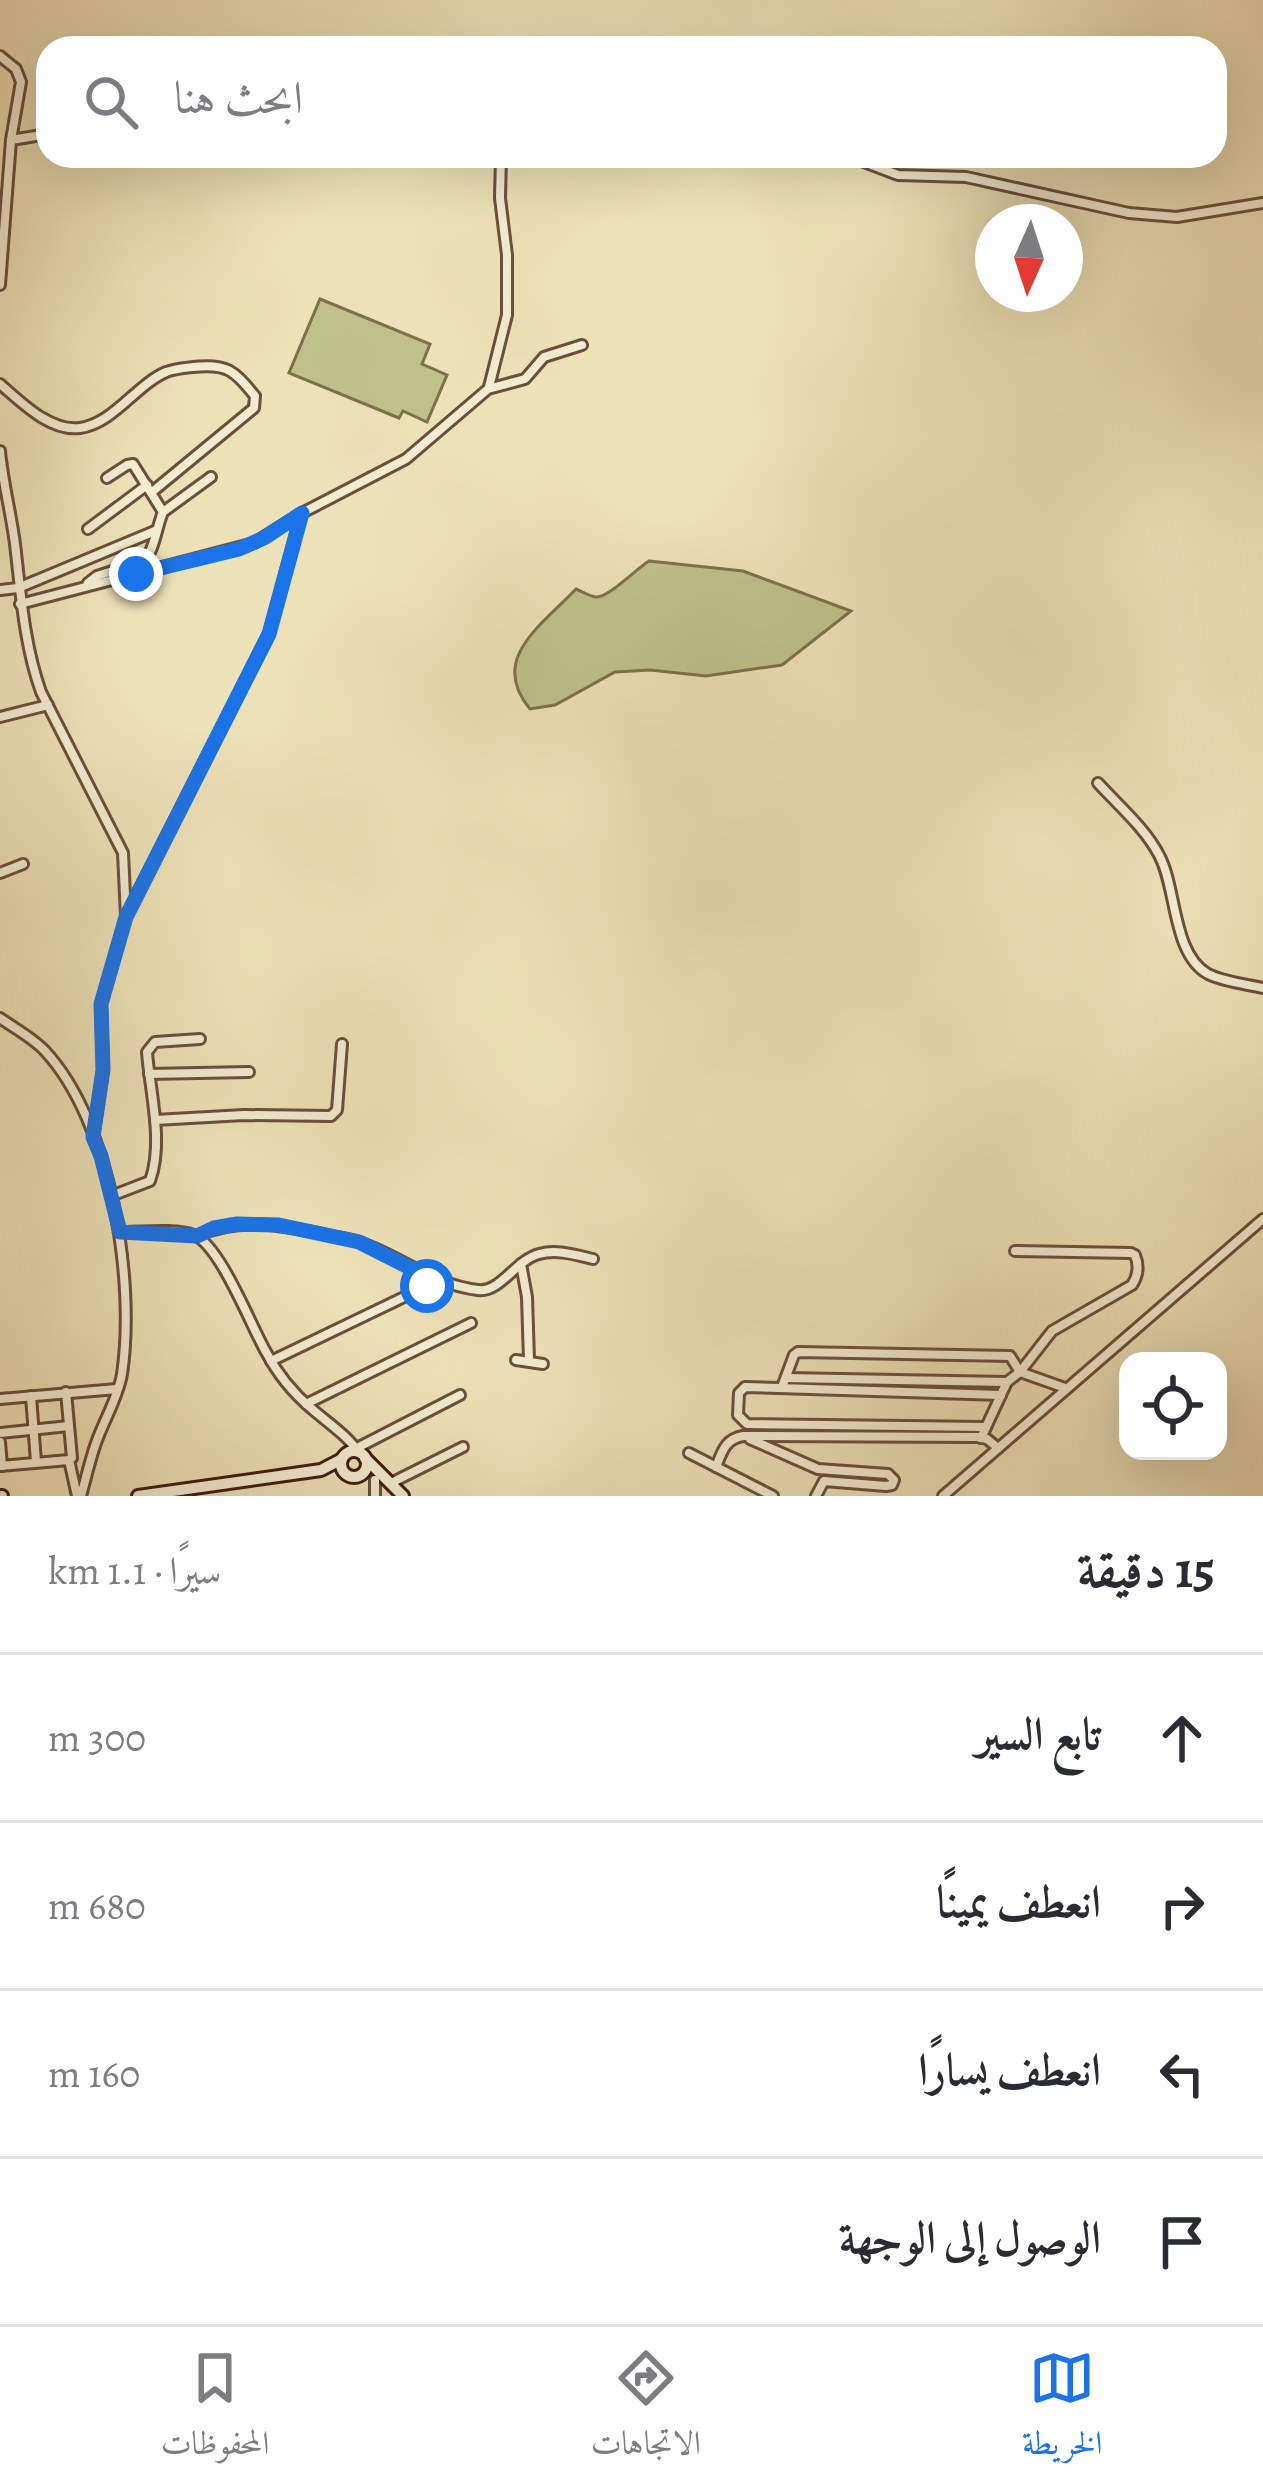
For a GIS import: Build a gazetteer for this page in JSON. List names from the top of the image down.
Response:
{
  "north": "bottom",
  "page": {
    "search": "ابحث هنا",
    "heading": ["15 دقيقة", "سيرًا · 1.1 km"],
    "list": [
      ["تابع السير", "300 m"],
      ["انعطف يمينًا", "680 m"],
      ["انعطف يسارًا", "160 m"],
      "الوصول إلى الوجهة"
    ],
    "nav": ["الخريطة", "الاتجاهات", "المحفوظات"]
  }
}
